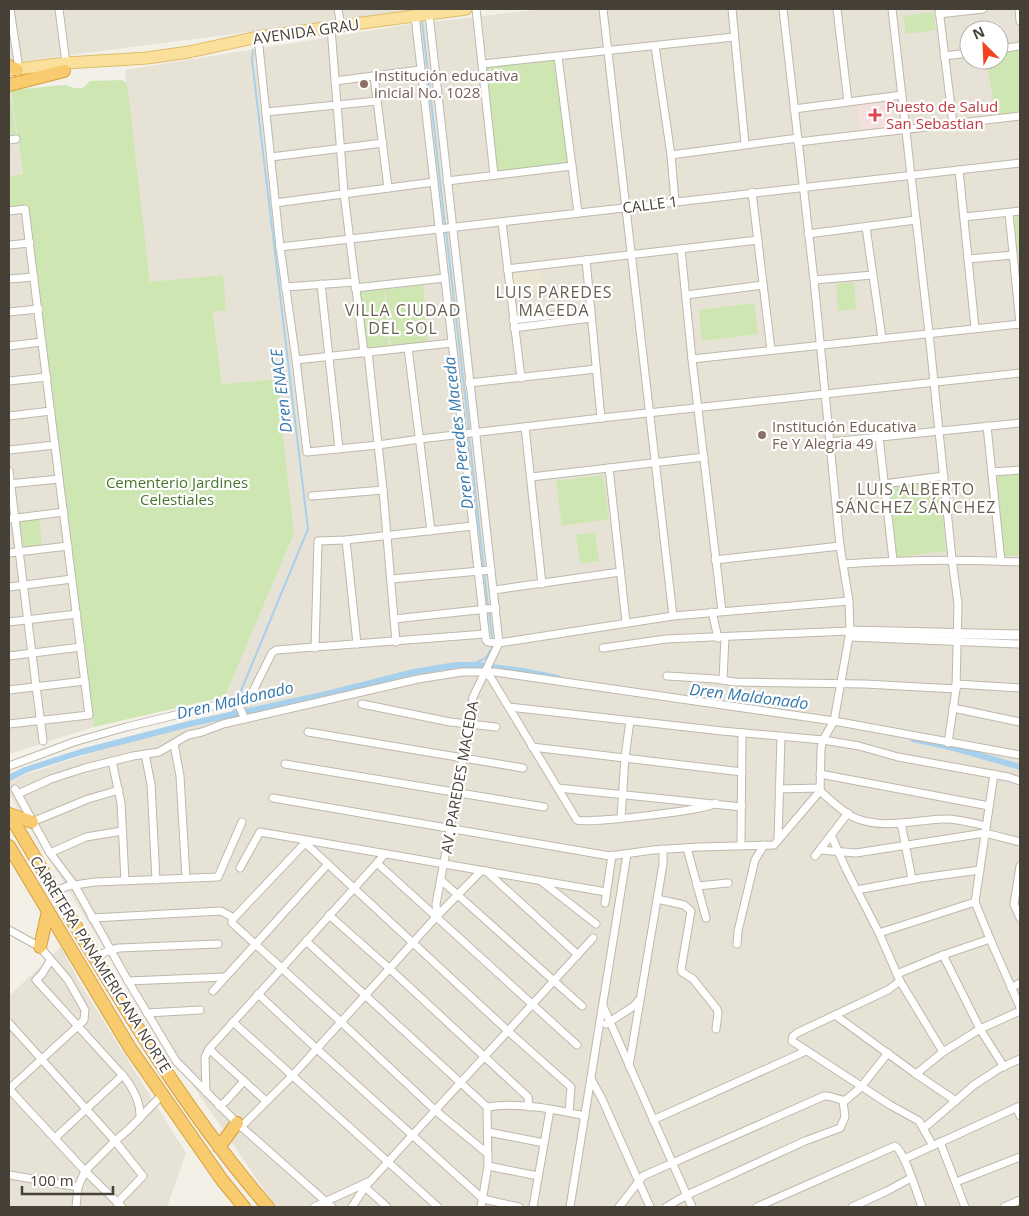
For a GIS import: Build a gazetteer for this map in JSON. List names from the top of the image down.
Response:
{
  "streets": {
    "highway": ["CARRETERA PANAMERICANA NORTE"],
    "main road": ["AVENIDA GRAU"],
    "street": ["CALLE 1", "AV. PAREDES MACEDA"]
  },
  "districts": ["LUIS PAREDES MACEDA", "VILLA CIUDAD DEL SOL", "LUIS ALBERTO SÁNCHEZ SÁNCHEZ"],
  "water": ["Dren ENACE", "Dren Peredes Maceda", "Dren Maldonado"],
  "parks": ["Cementerio Jardines Celestiales"],
  "places": {
    "other": ["Institución educativa inicial No. 1028", "Institución Educativa Fe Y Alegria 49"],
    "health": ["Puesto de Salud San Sebastian"]
  },
  "scale_bar": "100 m",
  "north": "top left"
}
